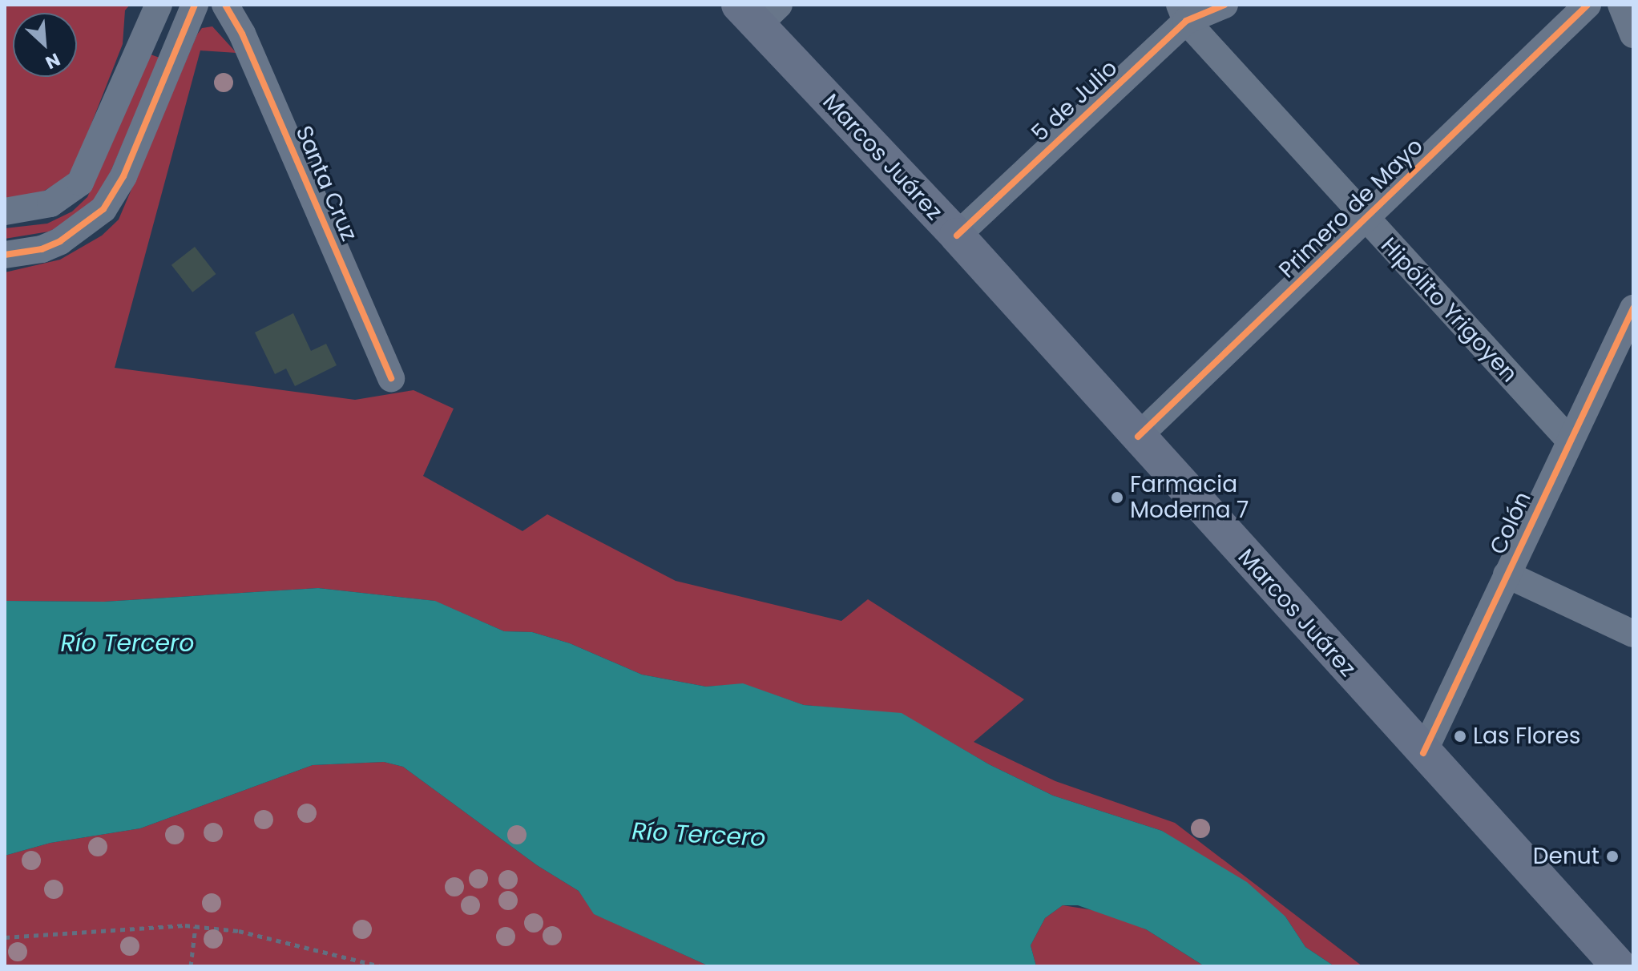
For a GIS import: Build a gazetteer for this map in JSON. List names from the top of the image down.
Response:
{
  "streets": {
    "main road": ["Marcos Juárez"],
    "street": [
      "5 de Julio",
      "Santa Cruz",
      "Primero de Mayo",
      "Hipólito Yrigoyen",
      "Colón"
    ]
  },
  "crossings": [
    ["5 de Julio", "Marcos Juárez"],
    ["5 de Julio", "Hipólito Yrigoyen"],
    ["Marcos Juárez", "Primero de Mayo"],
    ["Marcos Juárez", "Colón"],
    ["Primero de Mayo", "Hipólito Yrigoyen"],
    ["Hipólito Yrigoyen", "Colón"]
  ],
  "water": ["Río Tercero"],
  "places": ["Farmacia Moderna 7", "Las Flores", "Denut"],
  "north": "bottom right"
}
